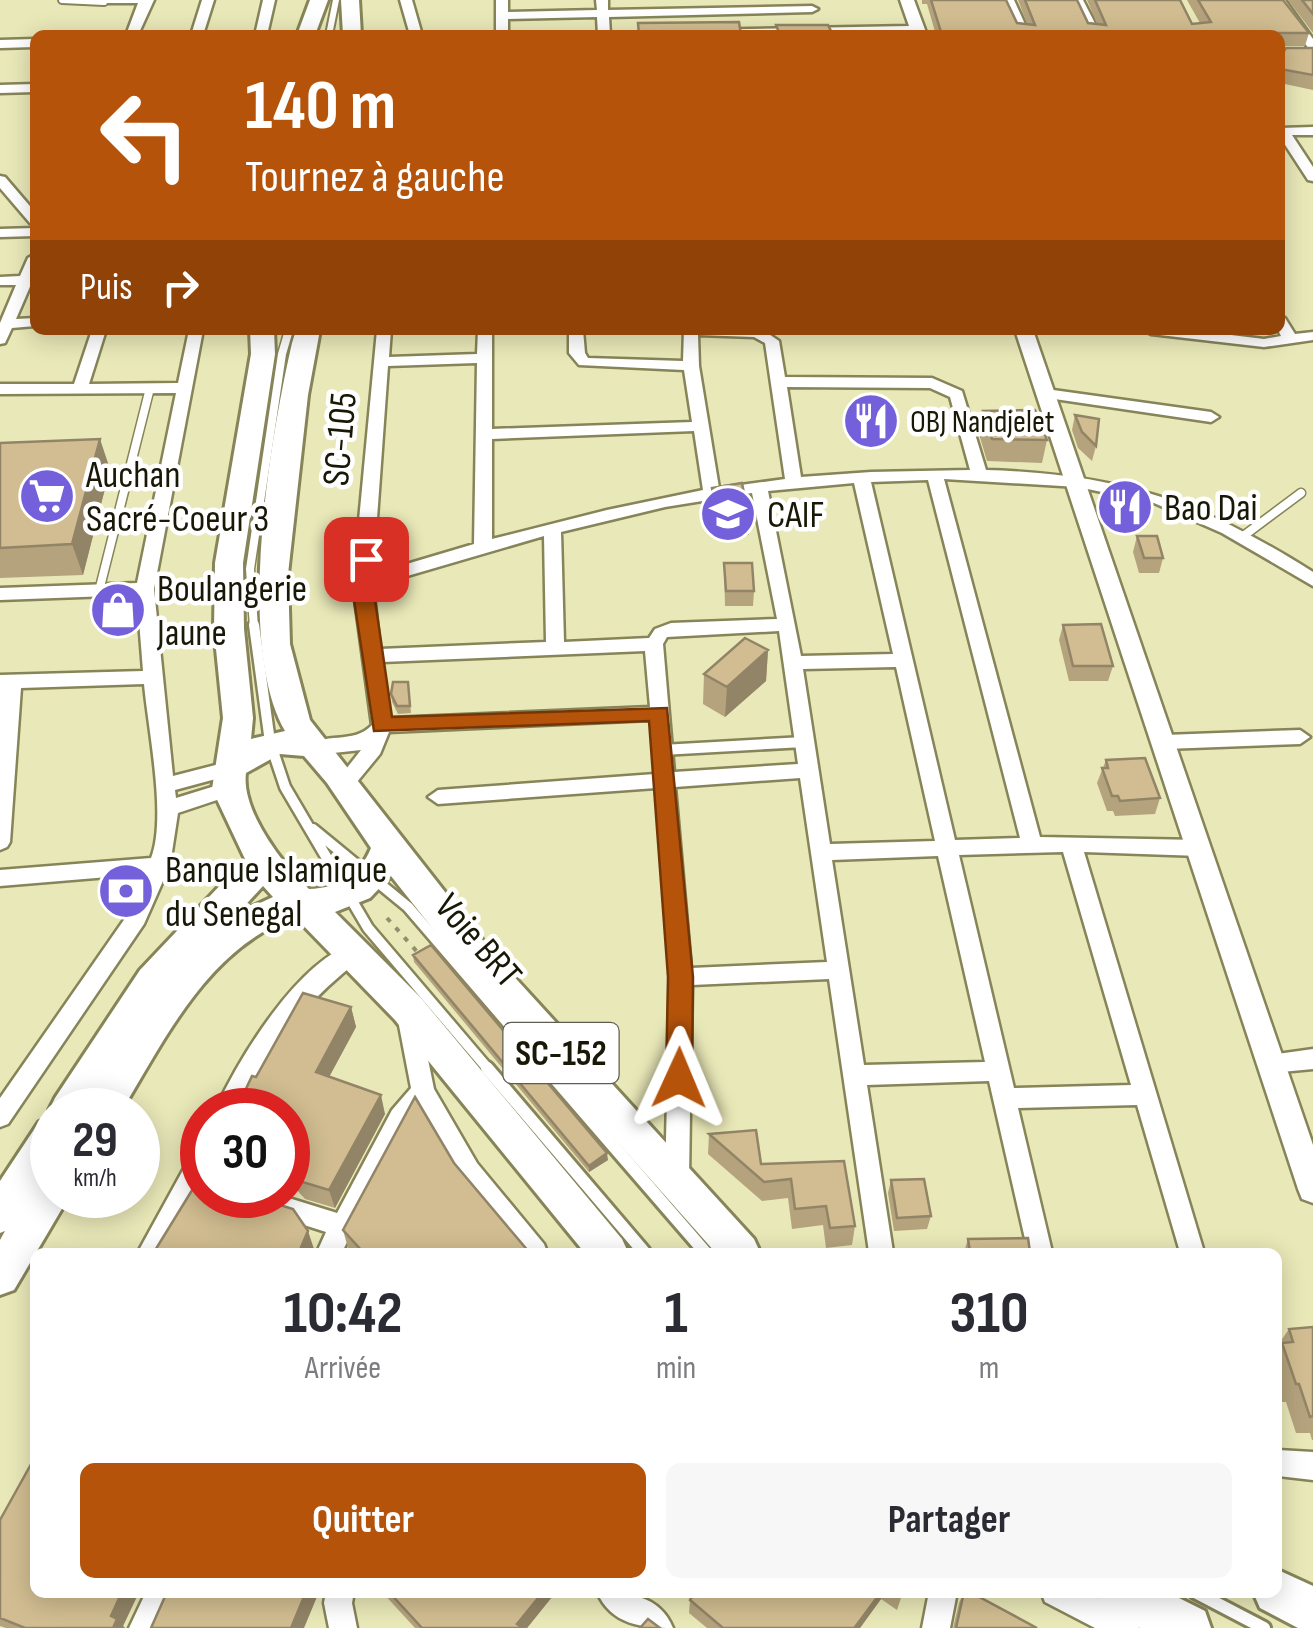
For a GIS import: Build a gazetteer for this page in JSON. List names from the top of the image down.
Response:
{
  "streets": {
    "main road": ["SC-152"],
    "street": ["SC-105"],
    "lane": ["Voie BRT"]
  },
  "crossings": [
    ["Voie BRT", "SC-152"]
  ],
  "places": {
    "restaurant": ["OBJ Nandjelet", "Bao Dai"],
    "supermarket": ["Auchan Sacré-Coeur 3"],
    "school or university": ["CAIF"],
    "shop": ["Boulangerie Jaune"],
    "bank": ["Banque Islamique du Senegal"]
  },
  "page": {
    "turn": ["140 m", "Tournez à gauche"],
    "then": "Puis",
    "speed": "29 km/h",
    "limit": "30",
    "eta": [
      "10:42",
      "Arrivée",
      "1",
      "min",
      "310",
      "m"
    ],
    "buttons": ["Quitter", "Partager"]
  }
}
